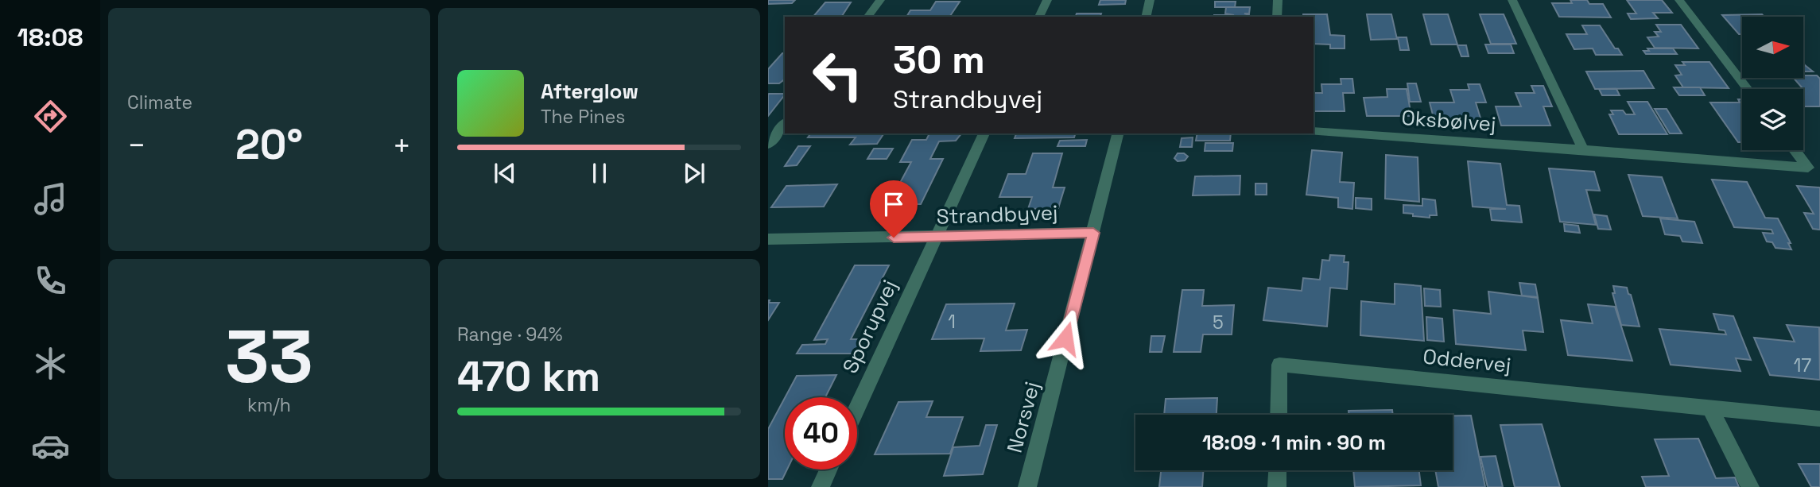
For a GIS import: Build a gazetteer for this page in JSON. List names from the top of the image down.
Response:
{
  "streets": {
    "street": [
      "Oksbølvej",
      "Strandbyvej",
      "Sporupvej",
      "Oddervej",
      "Norsvej"
    ]
  },
  "crossings": [
    ["Strandbyvej", "Sporupvej"],
    ["Strandbyvej", "Norsvej"]
  ],
  "house_numbers": ["1", "5", "17"],
  "north": "right",
  "page": {
    "tabs": "18:08",
    "tile": [
      "Climate",
      ["33", "km/h"],
      ["Range · 94%", "470 km"]
    ],
    "turn": ["30 m", "Strandbyvej"],
    "song": ["Afterglow", "The Pines"],
    "heat": ["−", "20°", "+"],
    "limit": "40",
    "trip": "18:09 · 1 min · 90 m"
  }
}
